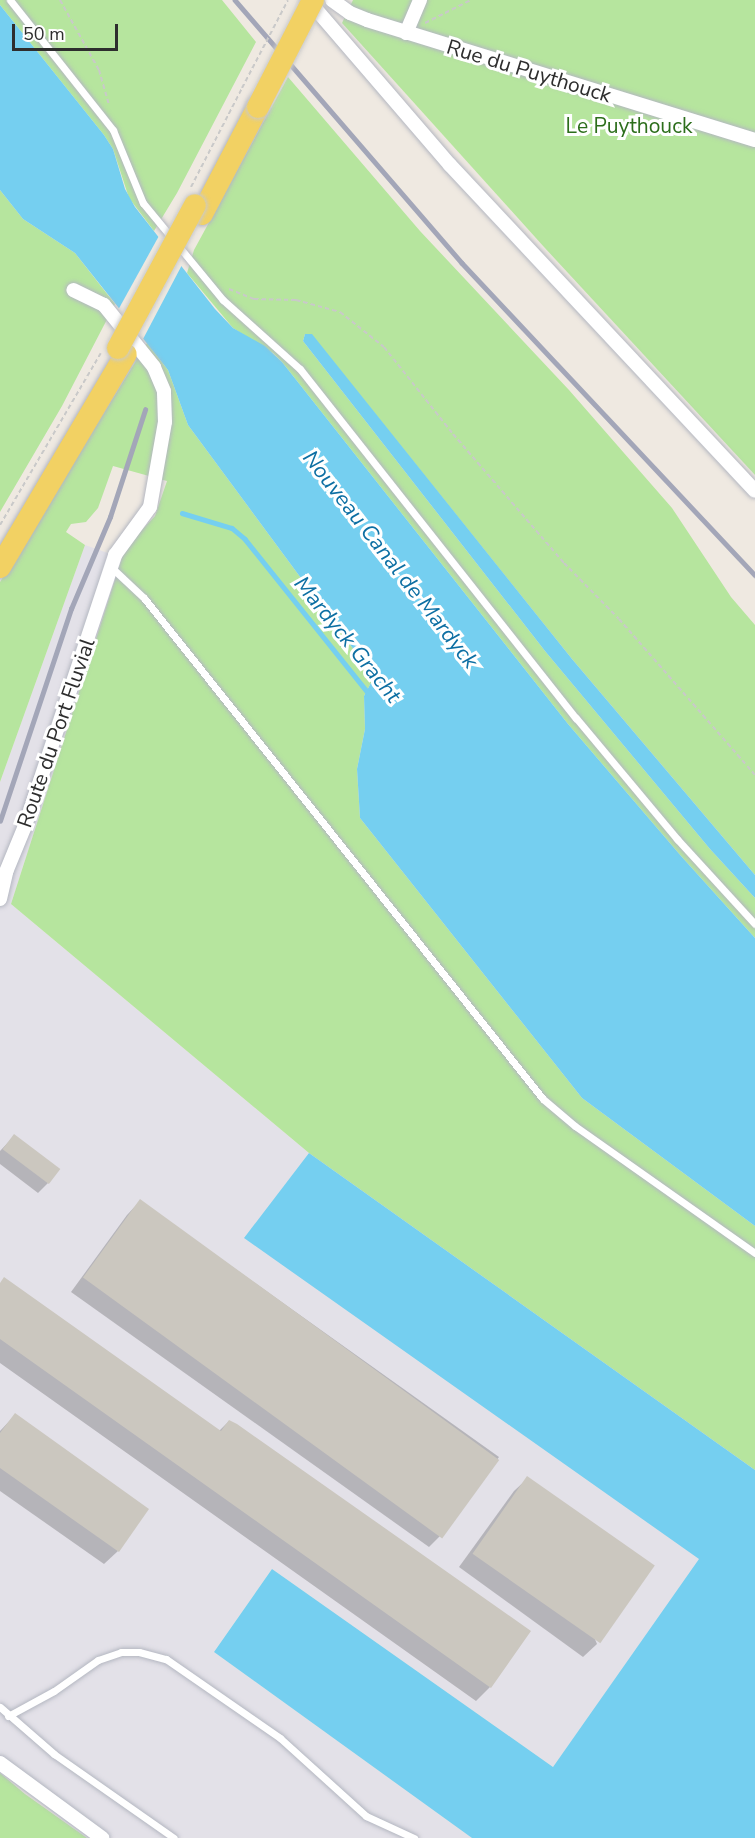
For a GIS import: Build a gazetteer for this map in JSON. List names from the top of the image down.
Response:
{
  "streets": {
    "street": ["Rue du Puythouck", "Route du Port Fluvial"]
  },
  "water": ["Nouveau Canal de Mardyck", "Mardyck Gracht"],
  "parks": ["Le Puythouck"],
  "scale_bar": "50 m"
}
